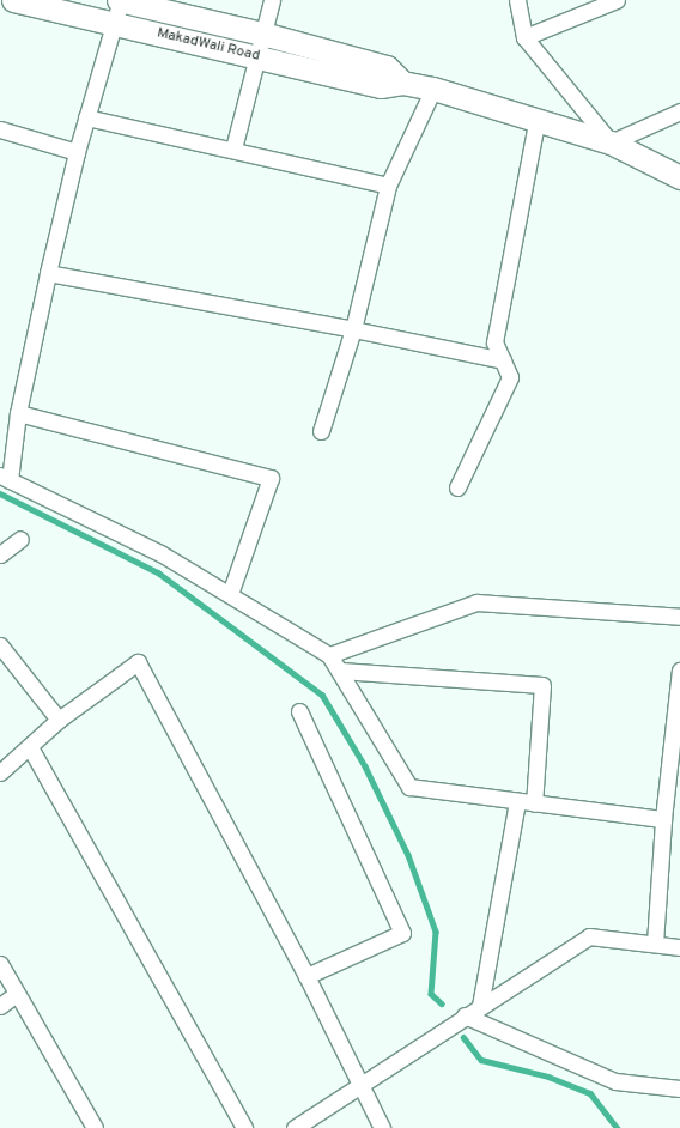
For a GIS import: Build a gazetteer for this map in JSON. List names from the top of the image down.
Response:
{
  "streets": {
    "street": ["MakadWali Road"]
  }
}
